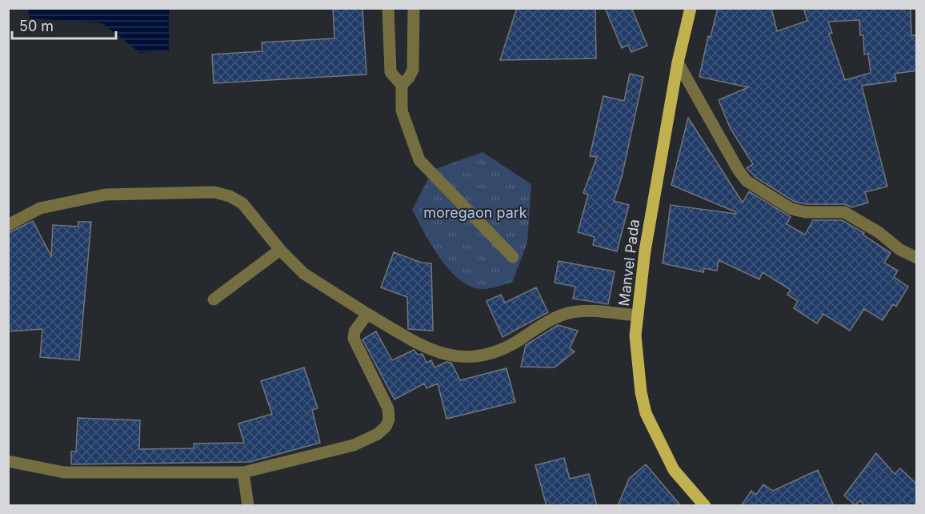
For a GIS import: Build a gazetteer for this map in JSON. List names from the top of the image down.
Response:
{
  "streets": {
    "main road": ["Manvel Pada"]
  },
  "parks": ["moregaon park"],
  "scale_bar": "50 m"
}
